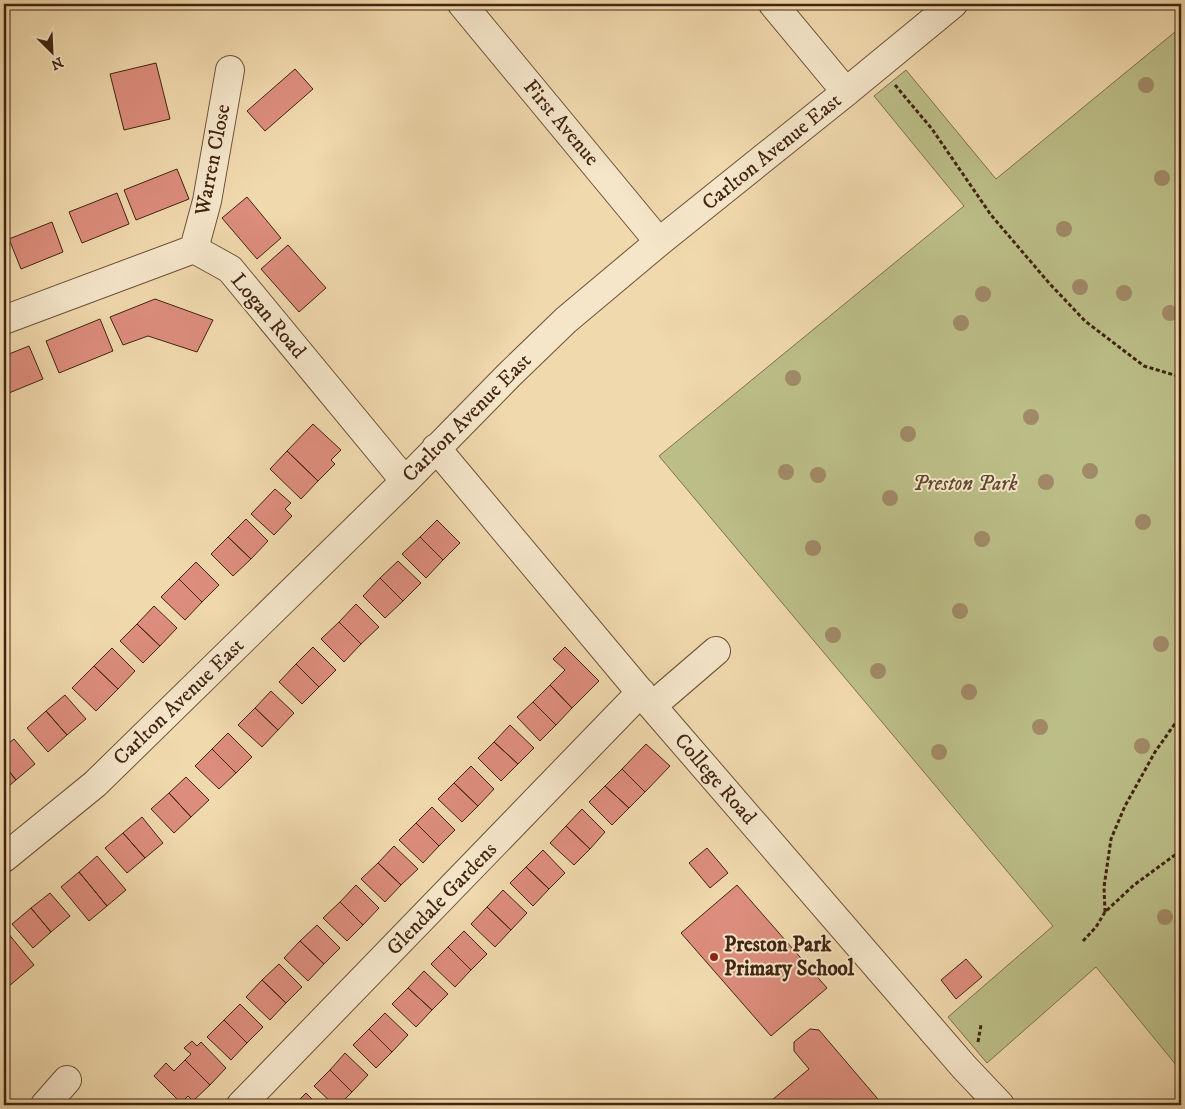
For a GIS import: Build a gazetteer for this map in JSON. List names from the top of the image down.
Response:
{
  "streets": {
    "street": [
      "First Avenue",
      "Carlton Avenue East",
      "Warren Close",
      "Logan Road",
      "College Road",
      "Glendale Gardens"
    ]
  },
  "crossings": [
    ["First Avenue", "Carlton Avenue East"],
    ["Carlton Avenue East", "Logan Road"],
    ["Carlton Avenue East", "College Road"],
    ["Warren Close", "Logan Road"],
    ["College Road", "Glendale Gardens"]
  ],
  "parks": ["Preston Park"],
  "places": ["Preston Park Primary School"],
  "north": "bottom right"
}
